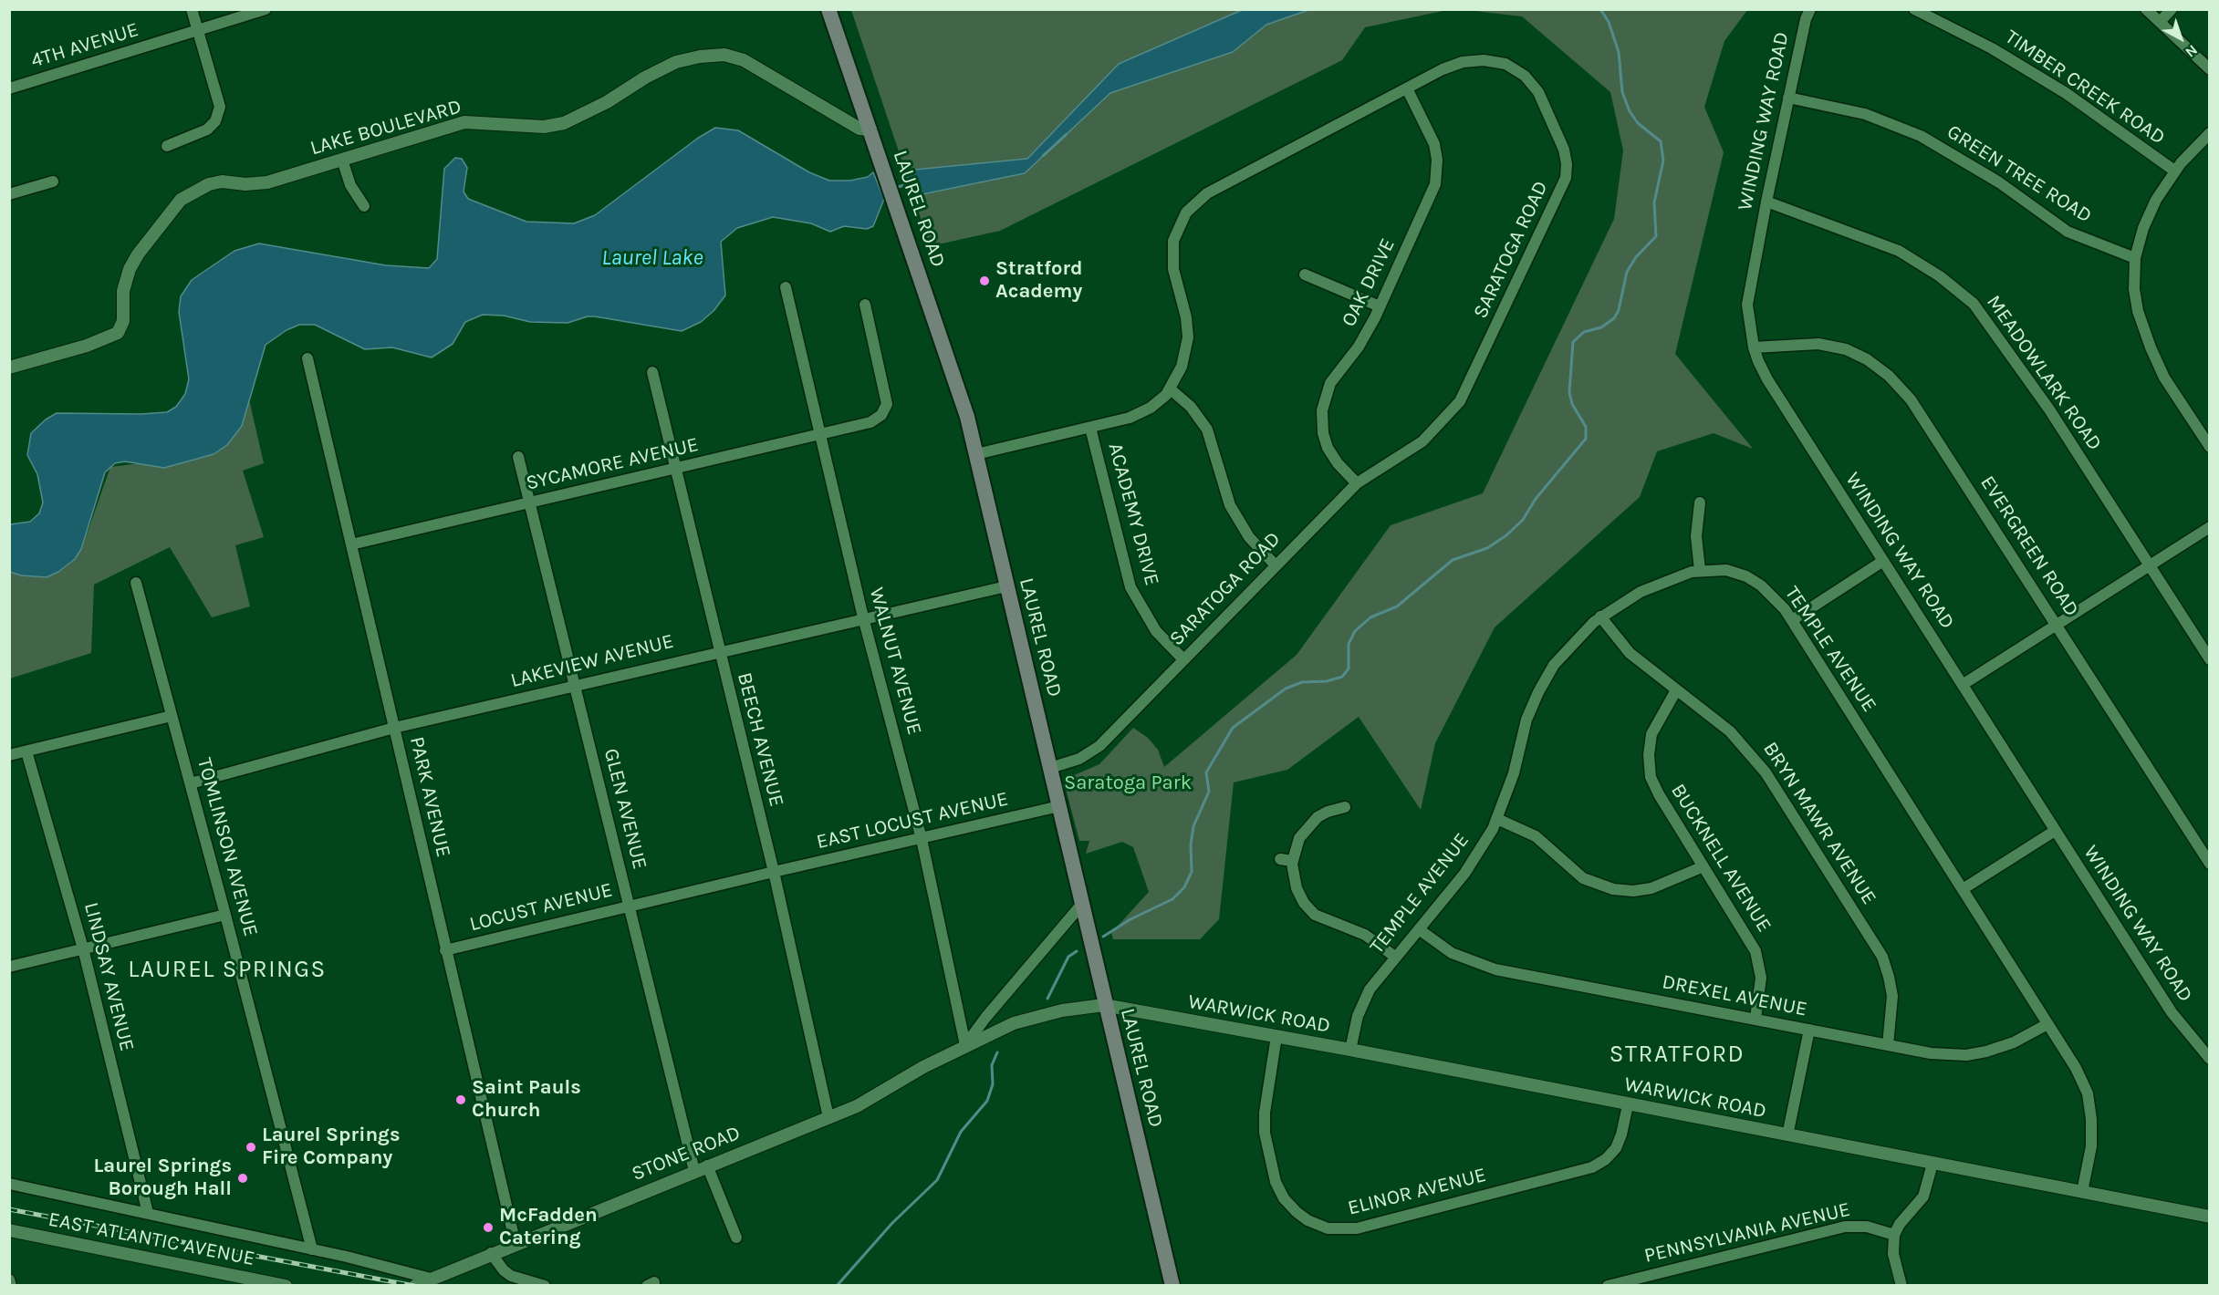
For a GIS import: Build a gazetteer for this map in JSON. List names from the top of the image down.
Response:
{
  "streets": {
    "main road": ["LAUREL ROAD"],
    "street": [
      "4TH AVENUE",
      "TIMBER CREEK ROAD",
      "WINDING WAY ROAD",
      "LAKE BOULEVARD",
      "GREEN TREE ROAD",
      "SARATOGA ROAD",
      "OAK DRIVE",
      "MEADOWLARK ROAD",
      "SYCAMORE AVENUE",
      "ACADEMY DRIVE",
      "EVERGREEN ROAD",
      "TEMPLE AVENUE",
      "LAKEVIEW AVENUE",
      "WALNUT AVENUE",
      "BEECH AVENUE",
      "PARK AVENUE",
      "GLEN AVENUE",
      "EAST LOCUST AVENUE",
      "BRYN MAWR AVENUE",
      "TOMLINSON AVENUE",
      "BUCKNELL AVENUE",
      "LOCUST AVENUE",
      "LINDSAY AVENUE",
      "DREXEL AVENUE",
      "WARWICK ROAD",
      "STONE ROAD",
      "ELINOR AVENUE",
      "PENNSYLVANIA AVENUE",
      "EAST ATLANTIC AVENUE"
    ]
  },
  "crossings": [
    ["WINDING WAY ROAD", "GREEN TREE ROAD"],
    ["WINDING WAY ROAD", "MEADOWLARK ROAD"],
    ["WINDING WAY ROAD", "EVERGREEN ROAD"],
    ["LAKE BOULEVARD", "LAUREL ROAD"],
    ["LAUREL ROAD", "SARATOGA ROAD"],
    ["LAUREL ROAD", "LAKEVIEW AVENUE"],
    ["LAUREL ROAD", "EAST LOCUST AVENUE"],
    ["LAUREL ROAD", "WARWICK ROAD"],
    ["LAUREL ROAD", "STONE ROAD"],
    ["SARATOGA ROAD", "OAK DRIVE"],
    ["SARATOGA ROAD", "ACADEMY DRIVE"],
    ["SYCAMORE AVENUE", "WALNUT AVENUE"],
    ["SYCAMORE AVENUE", "BEECH AVENUE"],
    ["SYCAMORE AVENUE", "PARK AVENUE"],
    ["SYCAMORE AVENUE", "GLEN AVENUE"],
    ["TEMPLE AVENUE", "BRYN MAWR AVENUE"],
    ["TEMPLE AVENUE", "DREXEL AVENUE"],
    ["TEMPLE AVENUE", "WARWICK ROAD"],
    ["LAKEVIEW AVENUE", "WALNUT AVENUE"],
    ["LAKEVIEW AVENUE", "BEECH AVENUE"],
    ["LAKEVIEW AVENUE", "PARK AVENUE"],
    ["LAKEVIEW AVENUE", "GLEN AVENUE"],
    ["LAKEVIEW AVENUE", "TOMLINSON AVENUE"],
    ["WALNUT AVENUE", "EAST LOCUST AVENUE"],
    ["WALNUT AVENUE", "STONE ROAD"],
    ["BEECH AVENUE", "EAST LOCUST AVENUE"],
    ["BEECH AVENUE", "LOCUST AVENUE"],
    ["BEECH AVENUE", "STONE ROAD"],
    ["PARK AVENUE", "LOCUST AVENUE"],
    ["PARK AVENUE", "STONE ROAD"],
    ["GLEN AVENUE", "LOCUST AVENUE"],
    ["GLEN AVENUE", "STONE ROAD"],
    ["EAST LOCUST AVENUE", "LOCUST AVENUE"],
    ["BRYN MAWR AVENUE", "BUCKNELL AVENUE"],
    ["BRYN MAWR AVENUE", "DREXEL AVENUE"],
    ["BUCKNELL AVENUE", "DREXEL AVENUE"],
    ["WARWICK ROAD", "STONE ROAD"],
    ["WARWICK ROAD", "ELINOR AVENUE"]
  ],
  "districts": ["LAUREL SPRINGS", "STRATFORD"],
  "water": ["Laurel Lake"],
  "parks": ["Saratoga Park"],
  "places": [
    "Stratford Academy",
    "Saint Pauls Church",
    "Laurel Springs Fire Company",
    "Laurel Springs Borough Hall",
    "McFadden Catering"
  ],
  "north": "bottom right"
}
